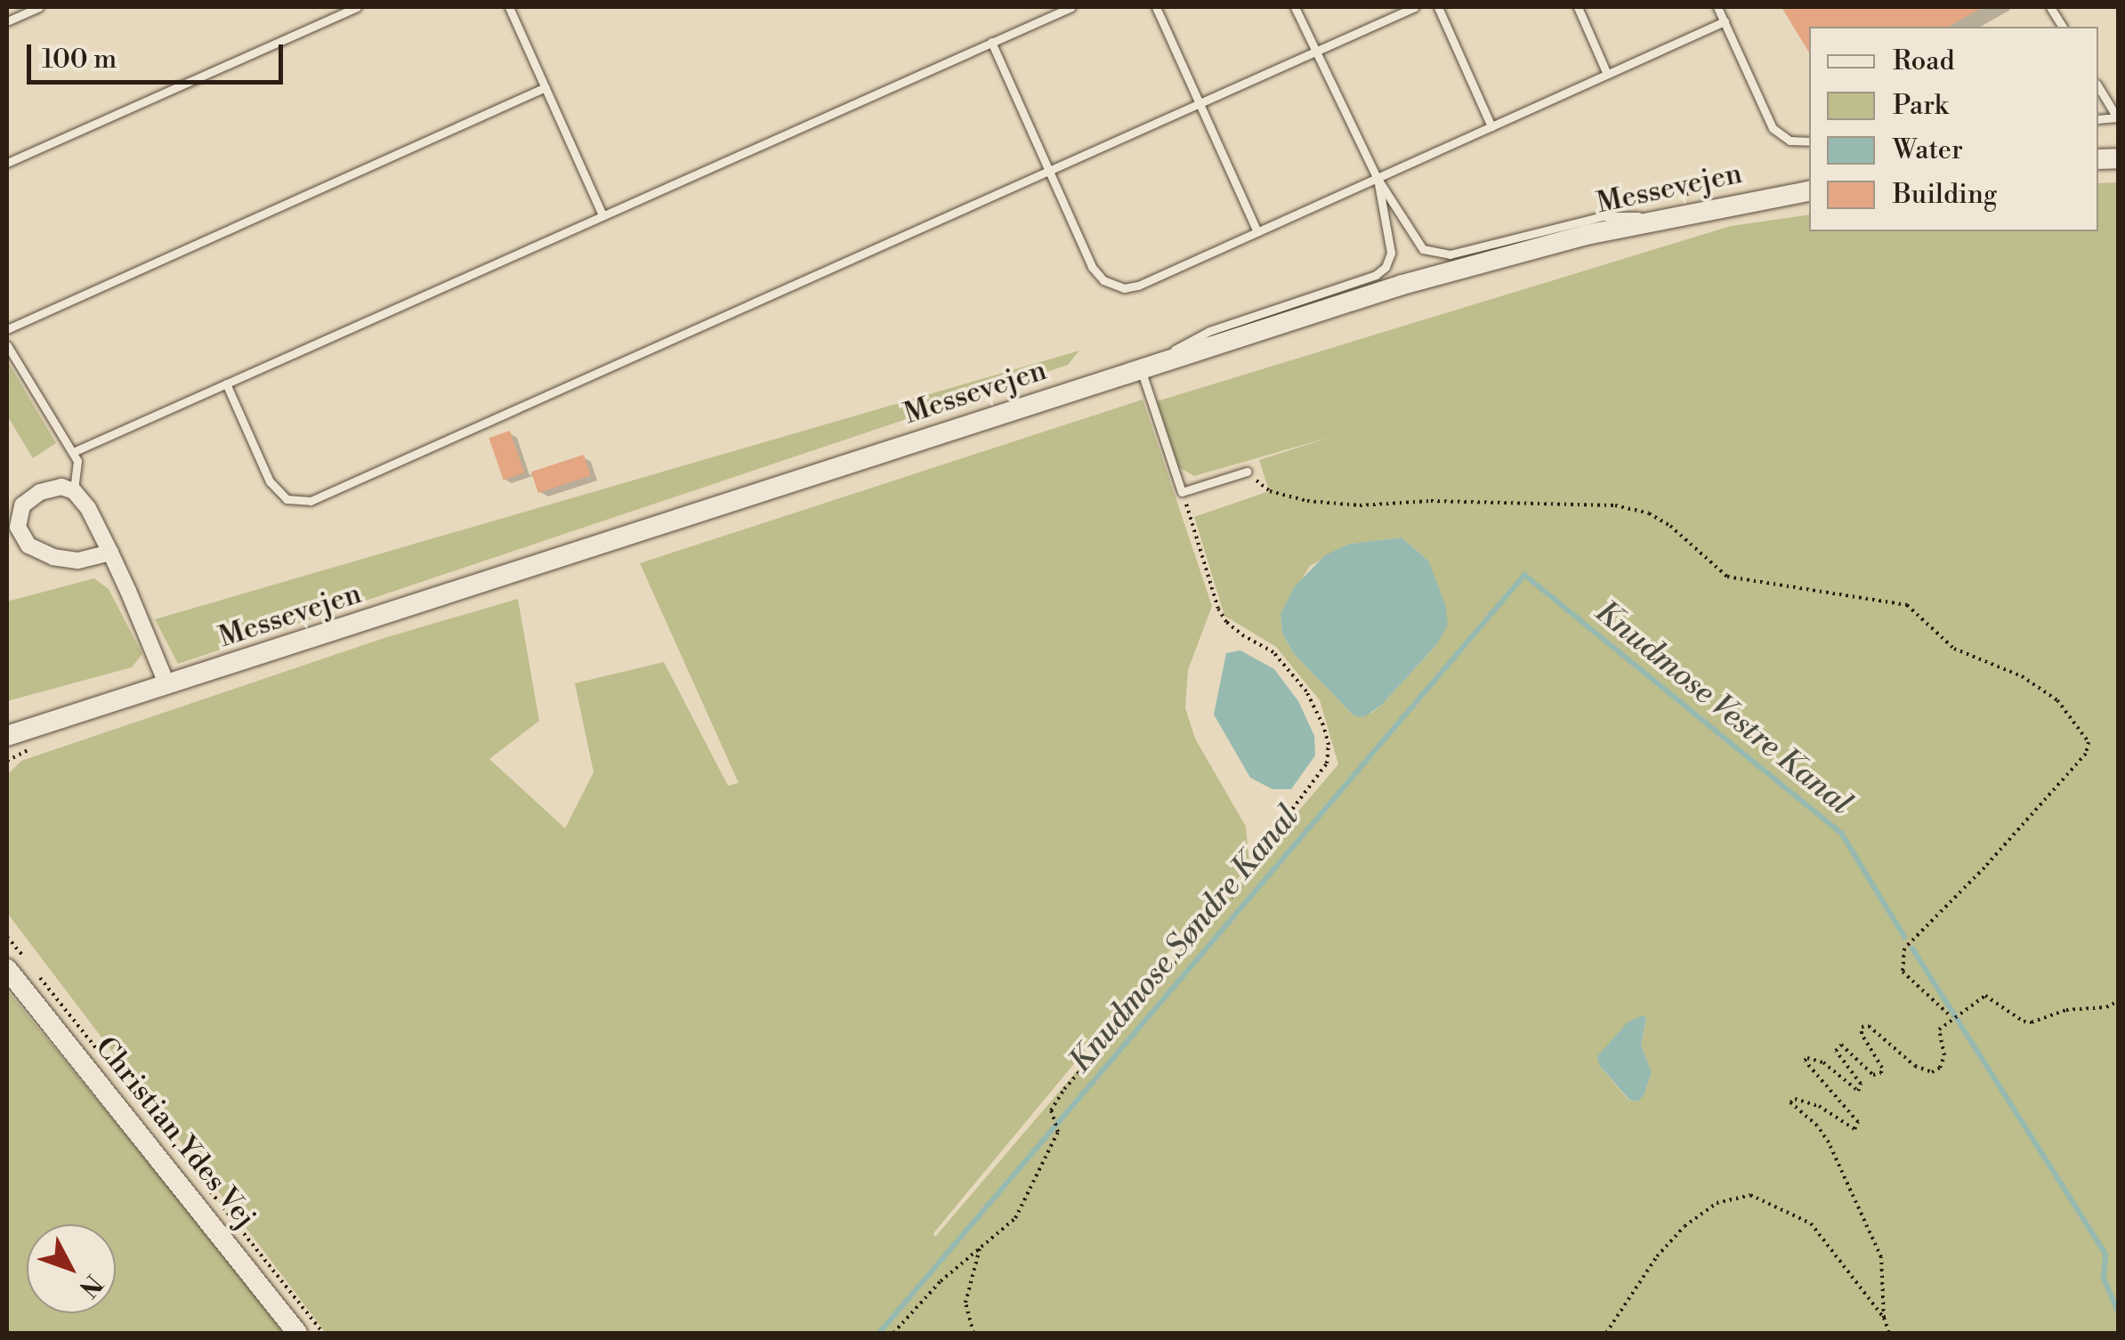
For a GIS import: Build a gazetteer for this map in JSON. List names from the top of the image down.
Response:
{
  "streets": {
    "main road": ["Messevejen", "Christian Ydes Vej"]
  },
  "water": ["Knudmose Vestre Kanal", "Knudmose Søndre Kanal"],
  "legend": [
    "Road",
    "Park",
    "Water",
    "Building"
  ],
  "scale_bar": "100 m",
  "north": "bottom right"
}
